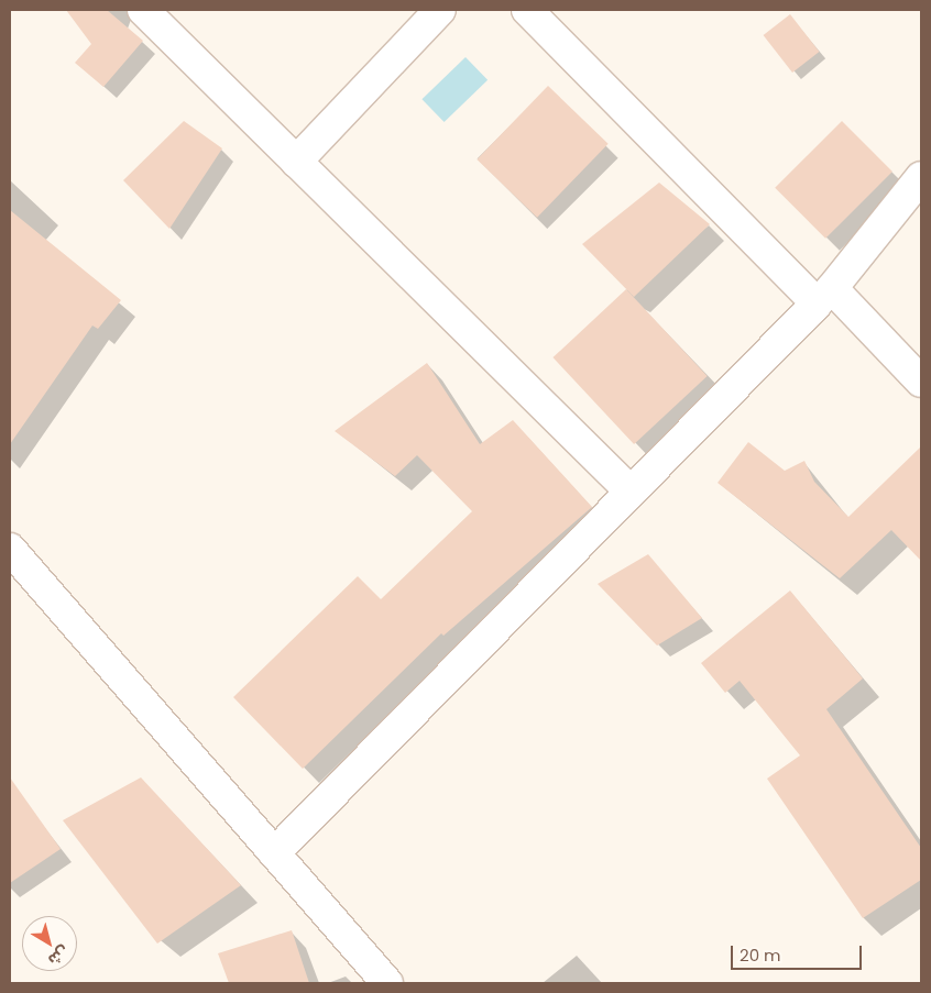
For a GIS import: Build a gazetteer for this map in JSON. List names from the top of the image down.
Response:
{
  "scale_bar": "20 m",
  "north": "bottom right"
}
